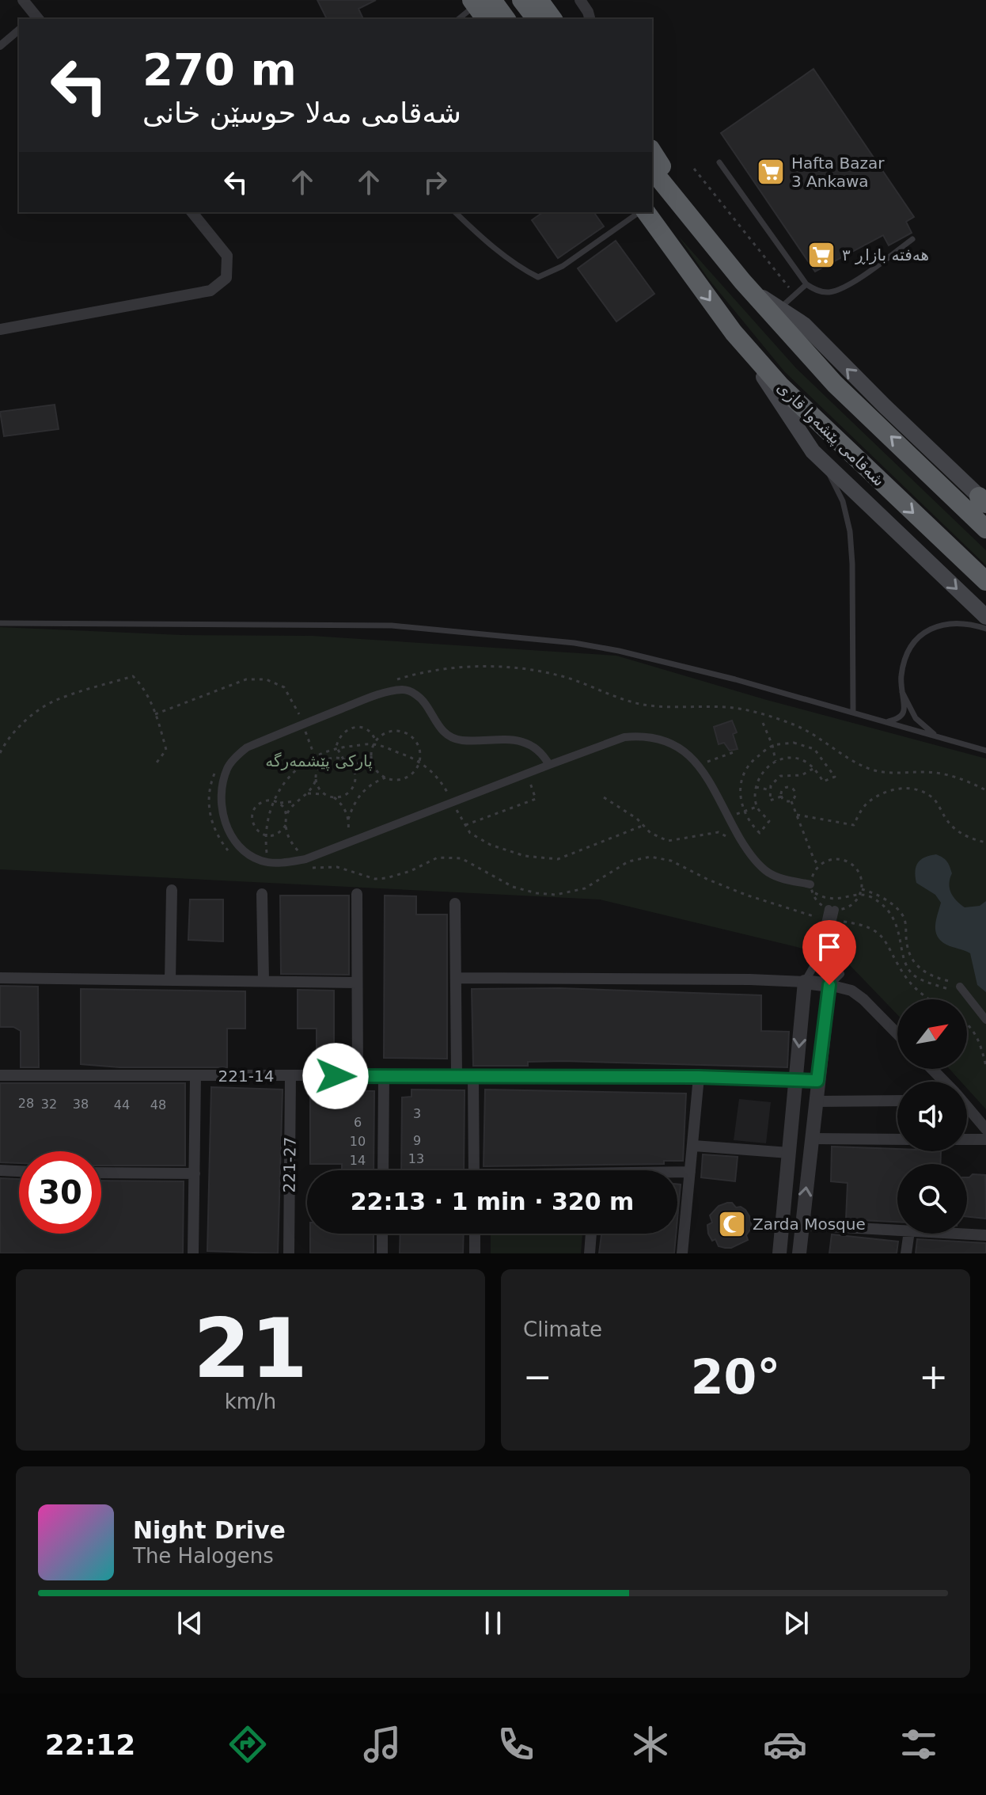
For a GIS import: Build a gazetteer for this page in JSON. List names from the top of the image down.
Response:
{
  "streets": {
    "highway": ["شەقامی پێشەوا قازی"],
    "street": ["221-14", "221-27"]
  },
  "crossings": [
    ["221-14", "221-27"]
  ],
  "parks": ["پارکی پێشمەرگە"],
  "places": {
    "supermarket": ["Hafta Bazar 3 Ankawa", "هەفتە بازاڕ ٣"],
    "mosque": ["Zarda Mosque"]
  },
  "house_numbers": [
    "28",
    "32",
    "38",
    "44",
    "48",
    "3",
    "6",
    "9",
    "10",
    "13",
    "14"
  ],
  "north": "top right",
  "page": {
    "turn": ["270 m", "شەقامی مەلا حوسێن خانی"],
    "limit": "30",
    "trip": "22:13 · 1 min · 320 m",
    "tile": [
      ["21", "km/h"],
      "Climate"
    ],
    "heat": ["−", "20°", "+"],
    "song": ["Night Drive", "The Halogens"],
    "tabs": "22:12"
  }
}
